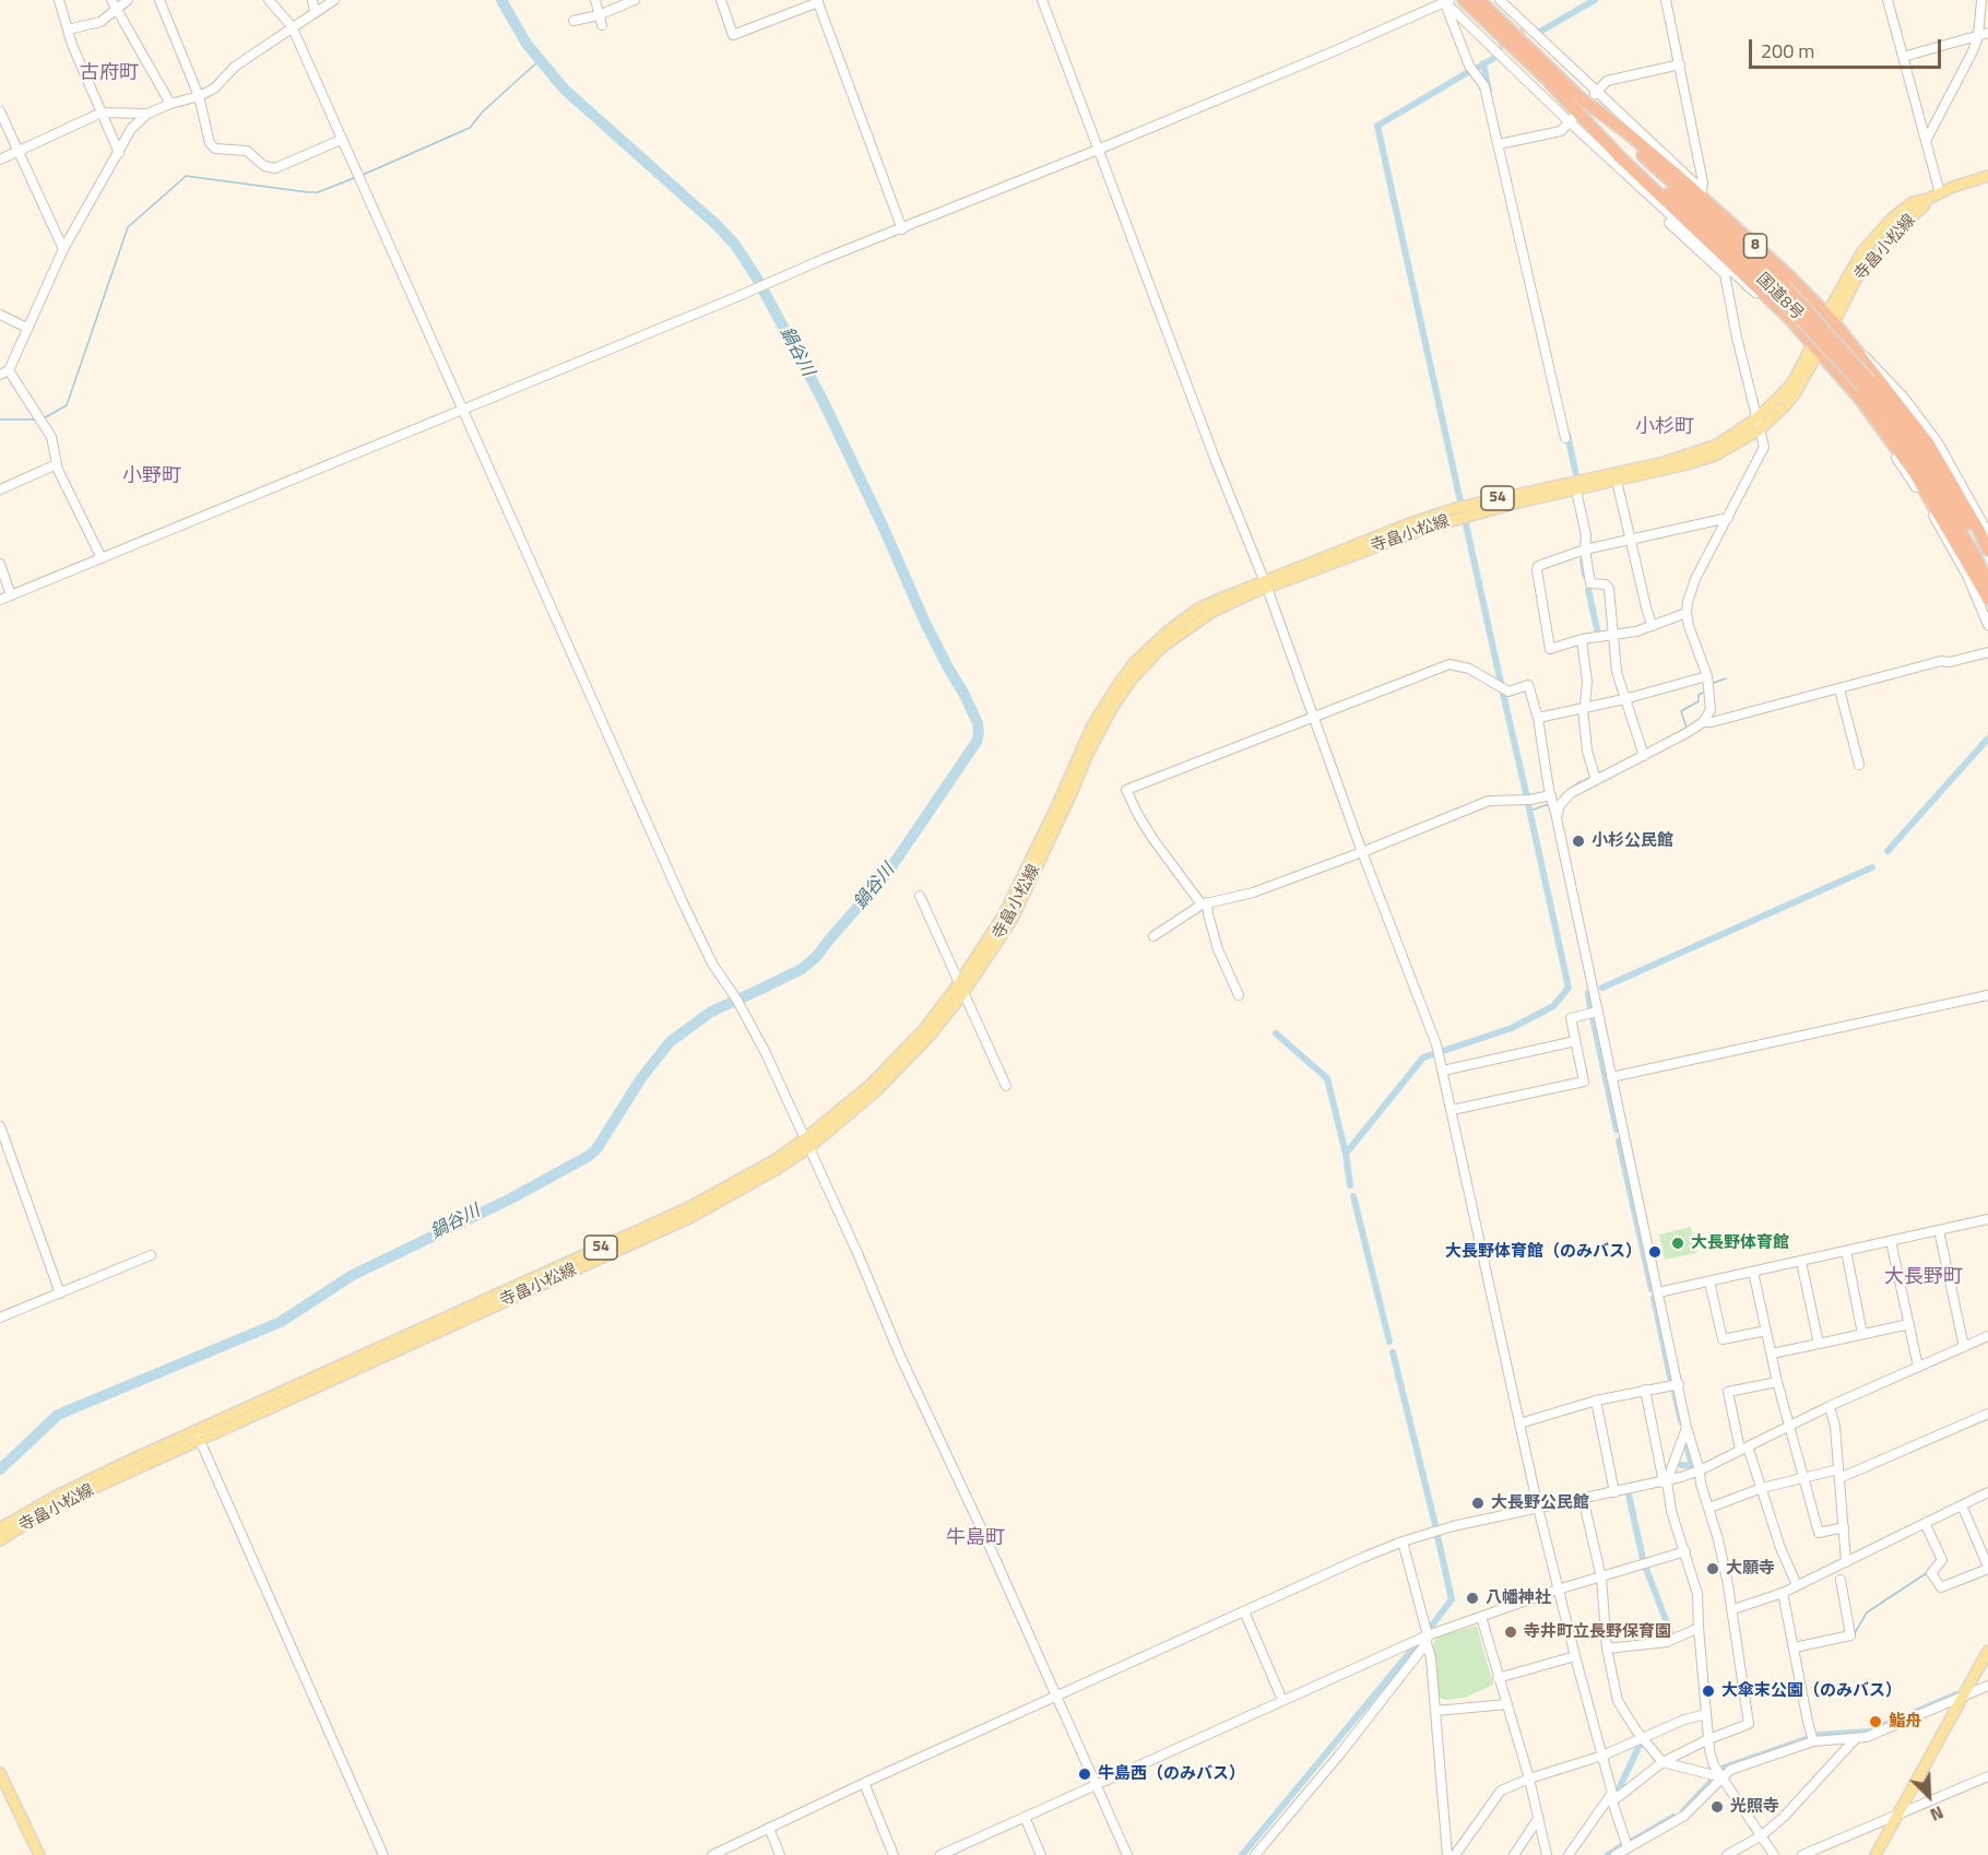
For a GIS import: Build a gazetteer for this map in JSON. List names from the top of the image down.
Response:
{
  "streets": {
    "highway": ["8", "国道8号"],
    "main road": ["寺畠小松線", "54"]
  },
  "crossings": [
    ["8", "寺畠小松線"],
    ["8", "国道8号"]
  ],
  "districts": [
    "古府町",
    "小杉町",
    "小野町",
    "大長野町",
    "牛島町"
  ],
  "water": ["鍋谷川"],
  "places": [
    "小杉公民館",
    "大長野体育館",
    "大長野体育館（のみバス）",
    "大長野公民館",
    "大願寺",
    "八幡神社",
    "寺井町立長野保育園",
    "大傘末公園（のみバス）",
    "鮨舟",
    "牛島西（のみバス）",
    "光照寺"
  ],
  "scale_bar": "200 m",
  "north": "bottom right"
}
